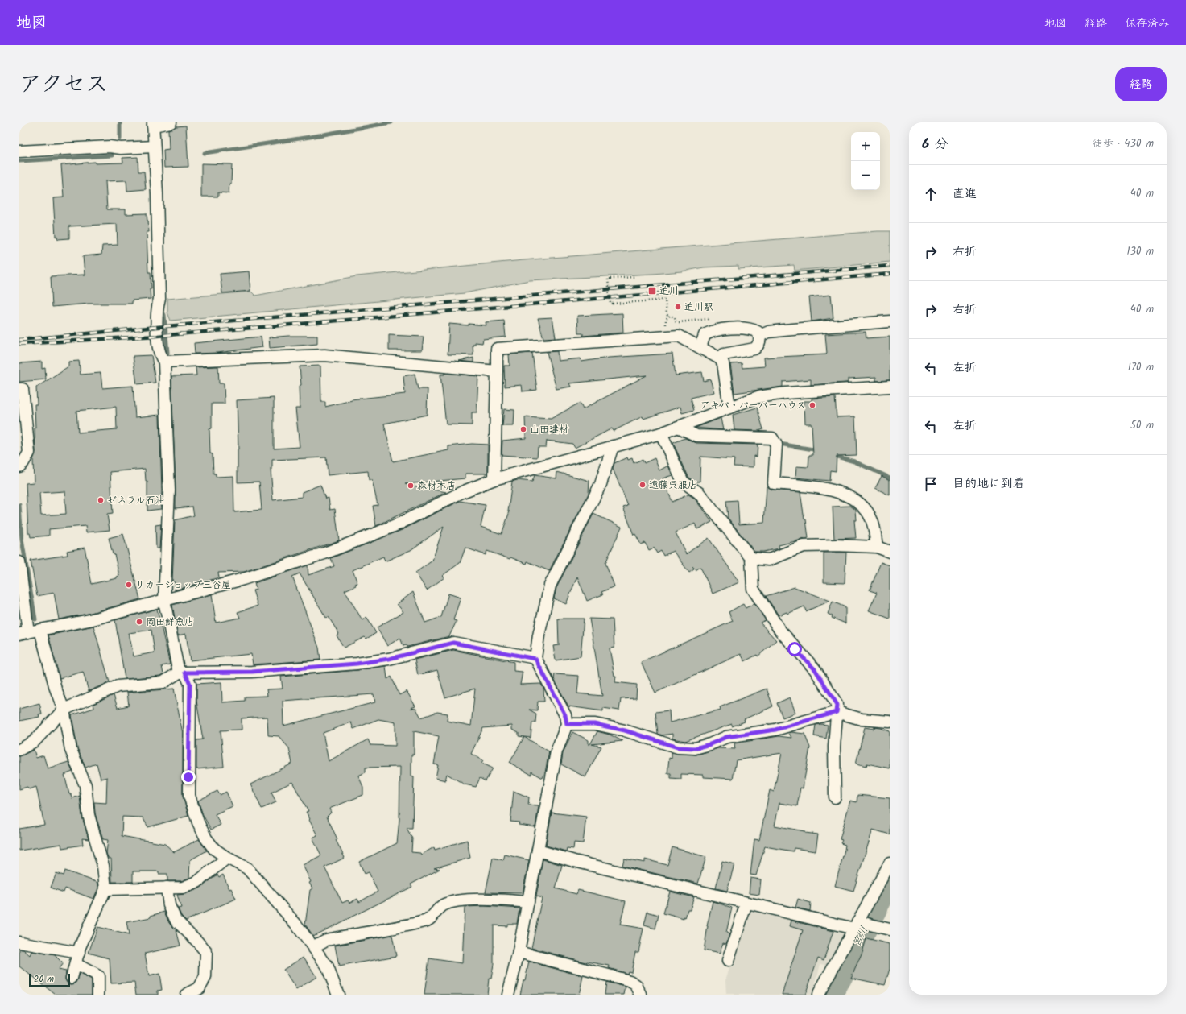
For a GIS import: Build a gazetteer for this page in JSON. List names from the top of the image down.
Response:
{
  "water": ["宮川"],
  "places": {
    "transit": ["迫川"],
    "other": [
      "迫川駅",
      "アキバ・バーバーハウス",
      "山田建材",
      "遠藤呉服店",
      "森材木店",
      "ゼネラル石油",
      "リカーショップ三谷屋",
      "岡田鮮魚店"
    ]
  },
  "scale_bar": "20 m",
  "page": {
    "header": "地図",
    "nav": ["地図", "経路", "保存済み"],
    "title": "アクセス",
    "buttons": "経路",
    "heading": ["6 分", "徒歩 · 430 m"],
    "map_buttons": ["+", "−"],
    "list": [
      ["直進", "40 m"],
      ["右折", "130 m"],
      ["右折", "40 m"],
      ["左折", "170 m"],
      ["左折", "50 m"],
      "目的地に到着"
    ],
    "scale": "20 m"
  }
}
